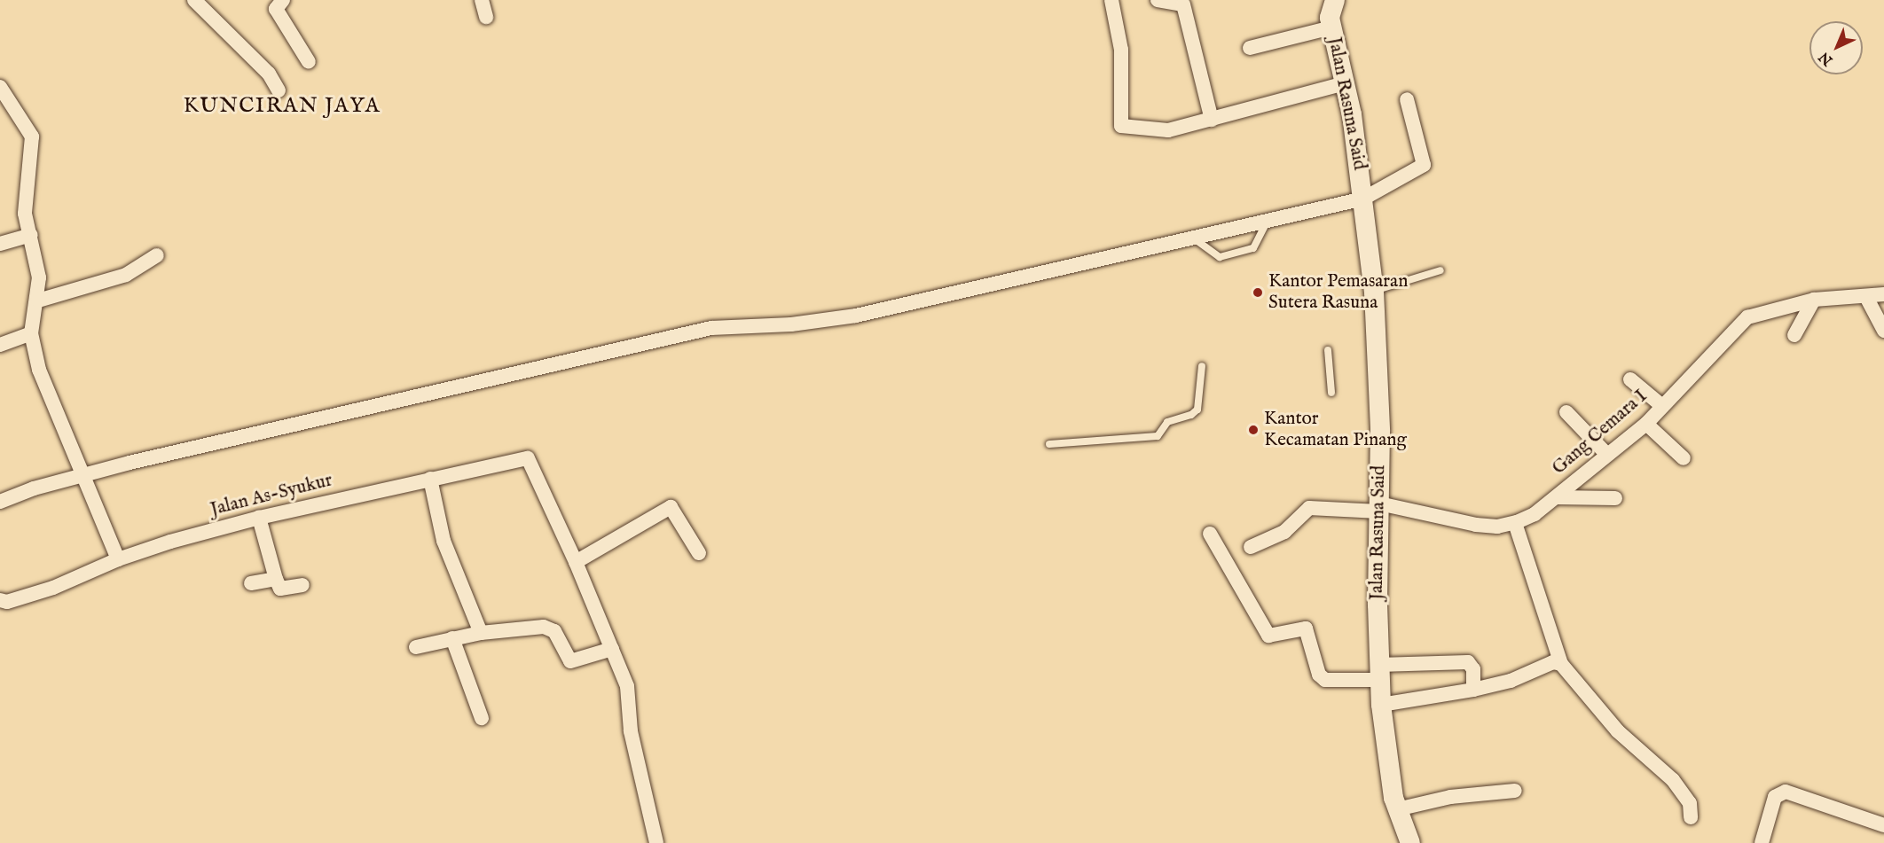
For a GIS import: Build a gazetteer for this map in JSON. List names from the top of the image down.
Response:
{
  "streets": {
    "main road": ["Jalan Rasuna Said"],
    "street": ["Gang Cemara I", "Jalan As-Syukur"]
  },
  "crossings": [
    ["Jalan Rasuna Said", "Gang Cemara I"]
  ],
  "districts": ["KUNCIRAN JAYA"],
  "places": ["Kantor Pemasaran Sutera Rasuna", "Kantor Kecamatan Pinang"],
  "north": "bottom left"
}
